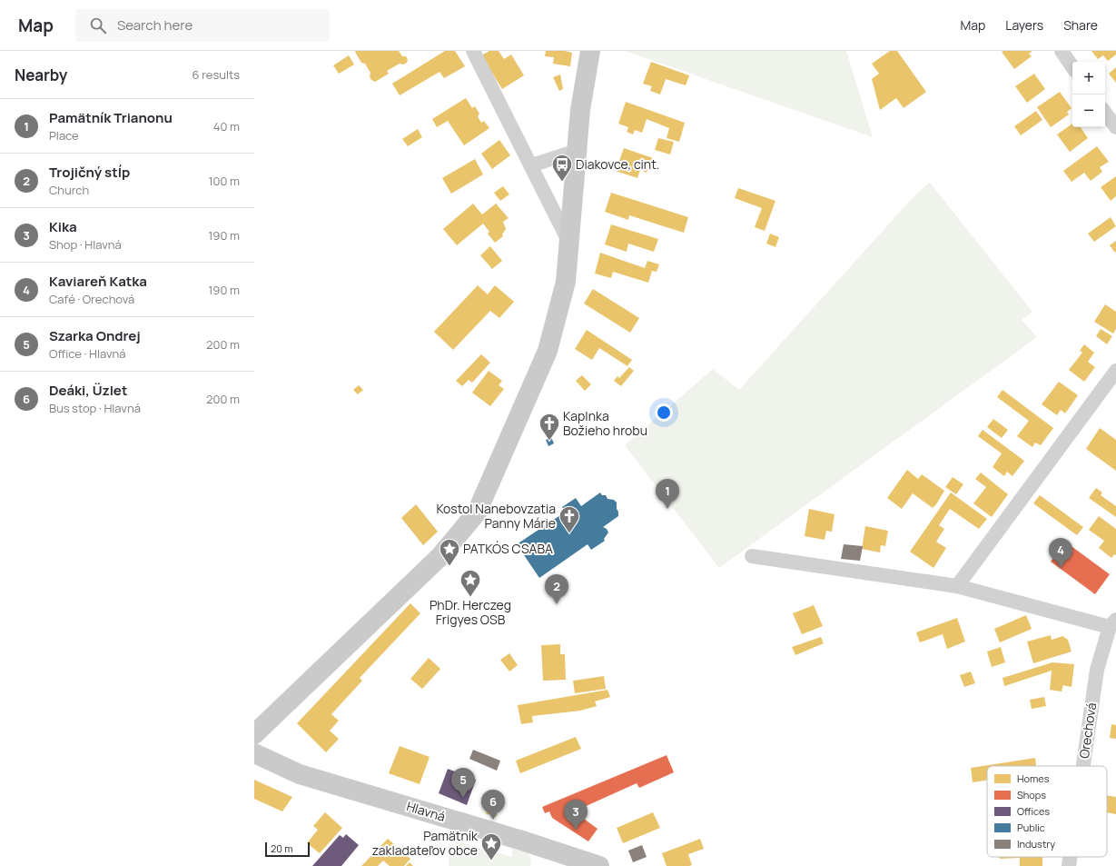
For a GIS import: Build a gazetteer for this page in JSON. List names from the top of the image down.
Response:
{
  "streets": {
    "street": ["Orechová", "Hlavná"]
  },
  "places": {
    "bus stop": ["Diakovce, cint."],
    "church": ["Kaplnka Božieho hrobu", "Kostol Nanebovzatia Panny Márie"],
    "place": ["PATKÓS CSABA", "PhDr. Herczeg Frigyes OSB", "Pamätník zakladateľov obce"]
  },
  "legend": [
    "Homes",
    "Shops",
    "Offices",
    "Public",
    "Industry"
  ],
  "scale_bar": "20 m",
  "page": {
    "header": "Map",
    "search": "Search here",
    "nav": ["Map", "Layers", "Share"],
    "heading": ["Nearby", "6 results"],
    "map_buttons": ["+", "−"],
    "list": [
      {
        "mark": "1",
        "name": "Pamätník Trianonu",
        "note": "Place",
        "value": "40 m"
      },
      {
        "mark": "2",
        "name": "Trojičný stĺp",
        "note": "Church",
        "value": "100 m"
      },
      {
        "mark": "3",
        "name": "Kika",
        "note": "Shop · Hlavná",
        "value": "190 m"
      },
      {
        "mark": "4",
        "name": "Kaviareň Katka",
        "note": "Café · Orechová",
        "value": "190 m"
      },
      {
        "mark": "5",
        "name": "Szarka Ondrej",
        "note": "Office · Hlavná",
        "value": "200 m"
      },
      {
        "mark": "6",
        "name": "Deáki, Üzlet",
        "note": "Bus stop · Hlavná",
        "value": "200 m"
      }
    ],
    "pins": [
      "1",
      "4",
      "2",
      "5",
      "6",
      "3"
    ],
    "scale": "20 m"
  }
}
